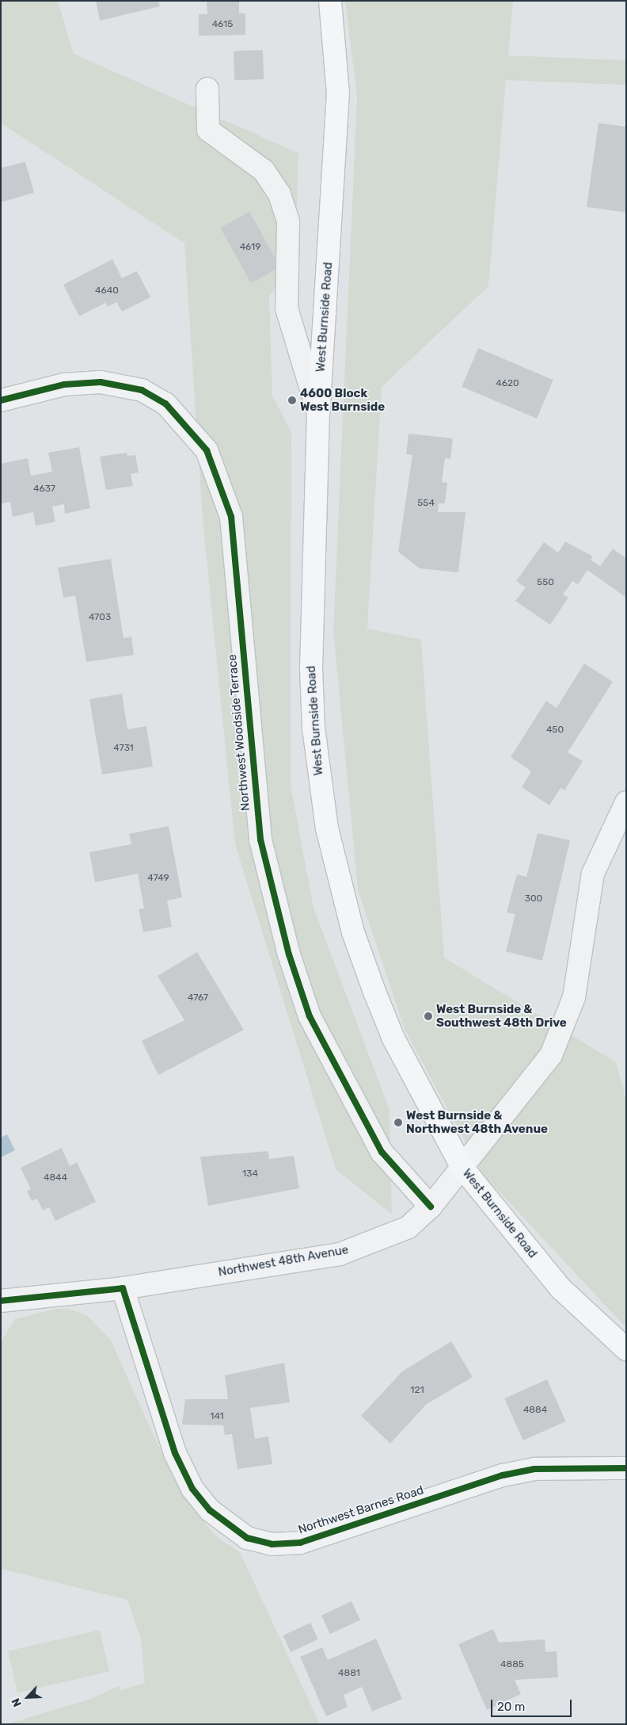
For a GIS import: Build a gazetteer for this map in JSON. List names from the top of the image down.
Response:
{
  "streets": {
    "main road": ["West Burnside Road"],
    "street": ["Northwest Woodside Terrace", "Northwest 48th Avenue", "Northwest Barnes Road"]
  },
  "crossings": [
    ["West Burnside Road", "Northwest 48th Avenue"],
    ["Northwest Woodside Terrace", "Northwest 48th Avenue"],
    ["Northwest 48th Avenue", "Northwest Barnes Road"]
  ],
  "places": ["4600 Block West Burnside", "West Burnside & Southwest 48th Drive", "West Burnside & Northwest 48th Avenue"],
  "house_numbers": [
    "4615",
    "4619",
    "4640",
    "4620",
    "4637",
    "554",
    "550",
    "4703",
    "450",
    "4731",
    "4749",
    "300",
    "4767",
    "134",
    "4844",
    "121",
    "4884",
    "141",
    "4885",
    "4881"
  ],
  "scale_bar": "20 m",
  "north": "bottom left"
}
